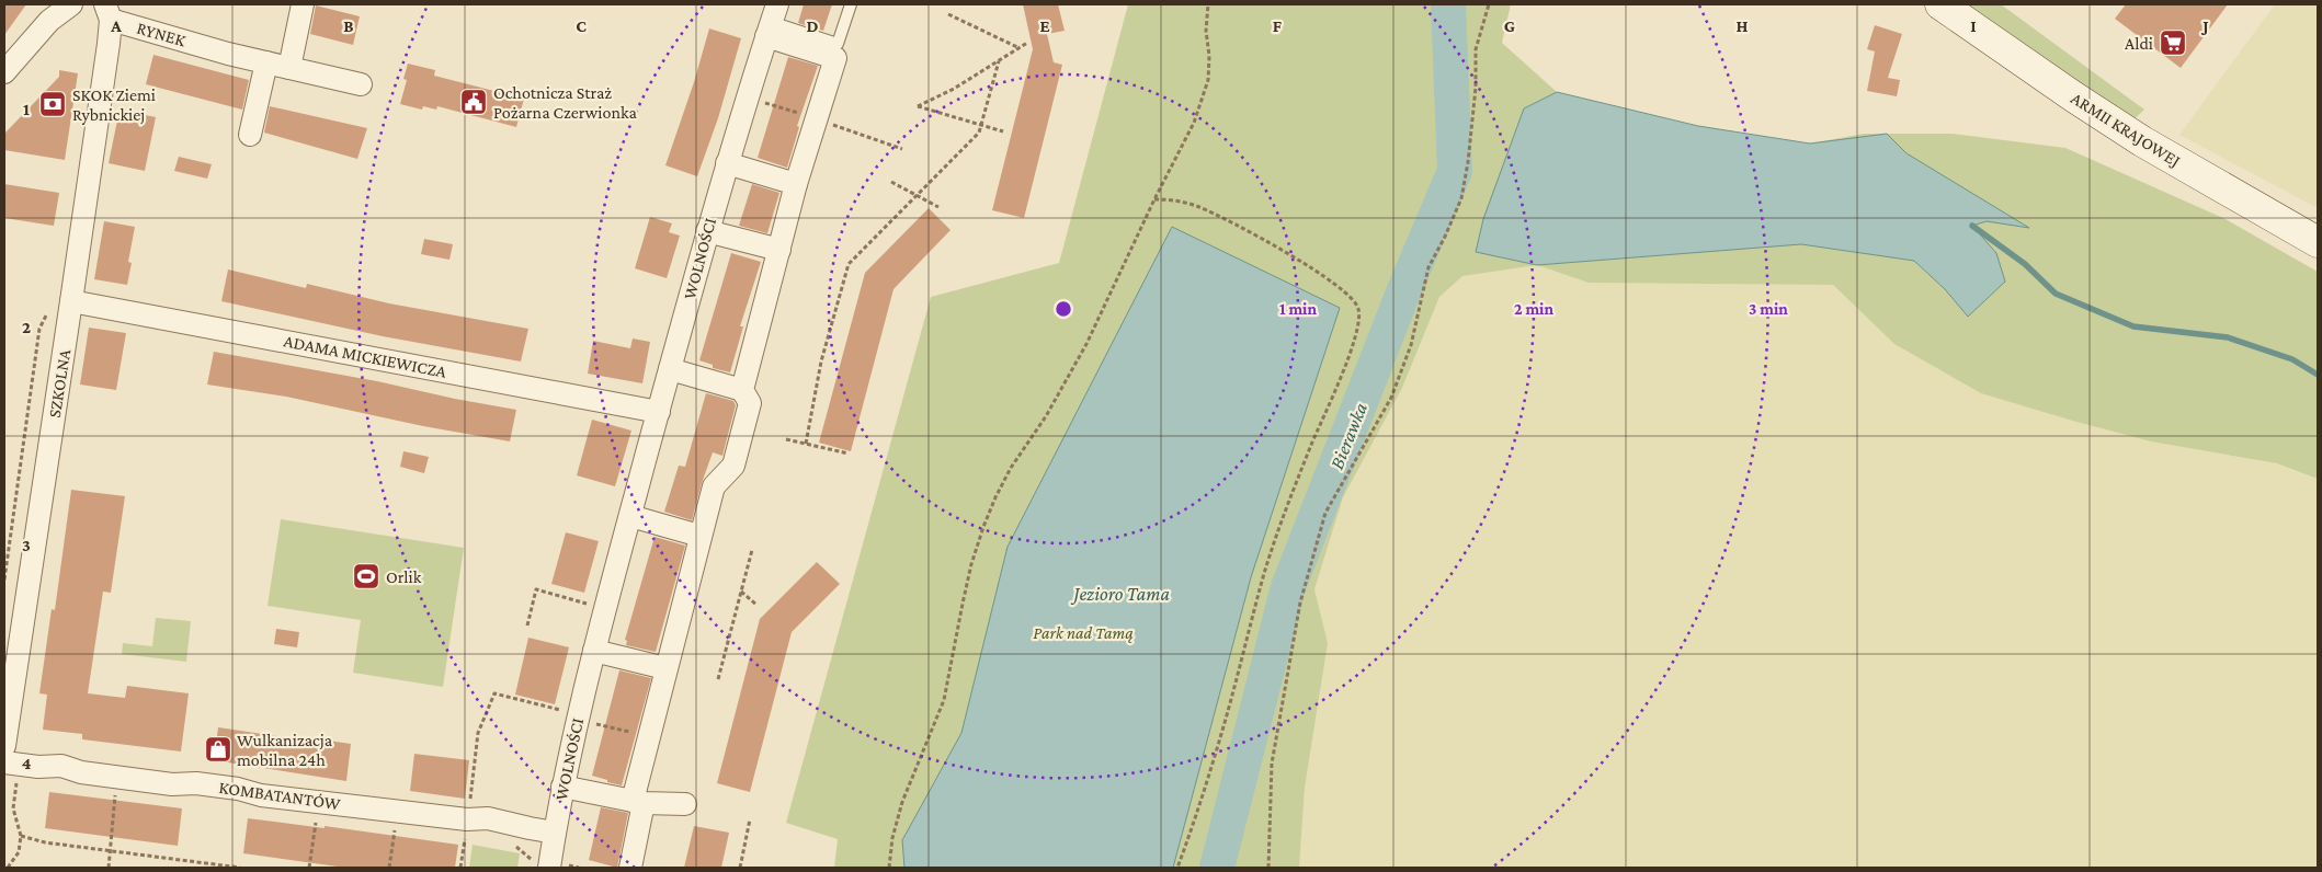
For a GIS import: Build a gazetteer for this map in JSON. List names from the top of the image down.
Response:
{
  "streets": {
    "street": [
      "RYNEK",
      "ARMII KRAJOWEJ",
      "WOLNOŚCI",
      "ADAMA MICKIEWICZA",
      "SZKOLNA",
      "KOMBATANTÓW"
    ]
  },
  "crossings": [
    ["RYNEK", "SZKOLNA"],
    ["WOLNOŚCI", "ADAMA MICKIEWICZA"],
    ["WOLNOŚCI", "KOMBATANTÓW"],
    ["ADAMA MICKIEWICZA", "SZKOLNA"]
  ],
  "water": ["Bierawka", "Jezioro Tama"],
  "parks": ["Park nad Tamą"],
  "places": {
    "supermarket": ["Aldi"],
    "public building": ["Ochotnicza Straż Pożarna Czerwionka"],
    "bank": ["SKOK Ziemi Rybnickiej"],
    "sports": ["Orlik"],
    "shop": ["Wulkanizacja mobilna 24h"]
  },
  "grid": {
    "columns": [
      "A",
      "B",
      "C",
      "D",
      "E",
      "F",
      "G",
      "H",
      "I",
      "J"
    ],
    "rows": [
      "1",
      "2",
      "3",
      "4"
    ]
  },
  "rings": ["1 min", "2 min", "3 min"]
}
